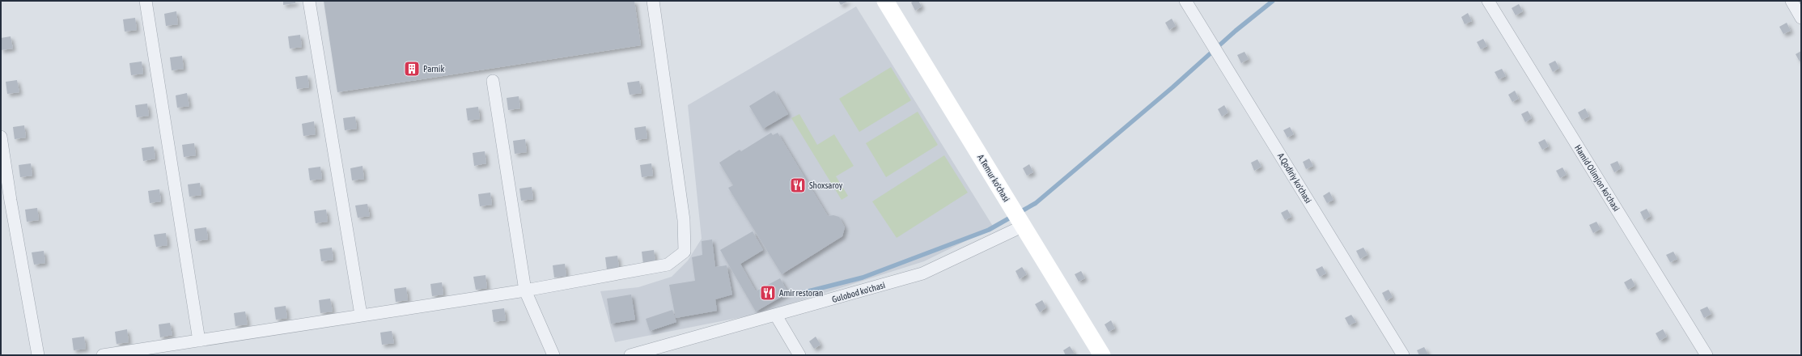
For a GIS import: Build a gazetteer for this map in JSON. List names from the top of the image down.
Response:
{
  "streets": {
    "main road": ["A.Temur ko'chasi"],
    "street": ["A.Qodiriy ko'chasi", "Hamid Olimjon ko'chasi", "Gulobod ko'chasi"]
  },
  "crossings": [
    ["A.Temur ko'chasi", "Gulobod ko'chasi"]
  ],
  "places": {
    "building": ["Parnik"],
    "restaurant": ["Shoxsaroy", "Amir restoran"]
  }
}
